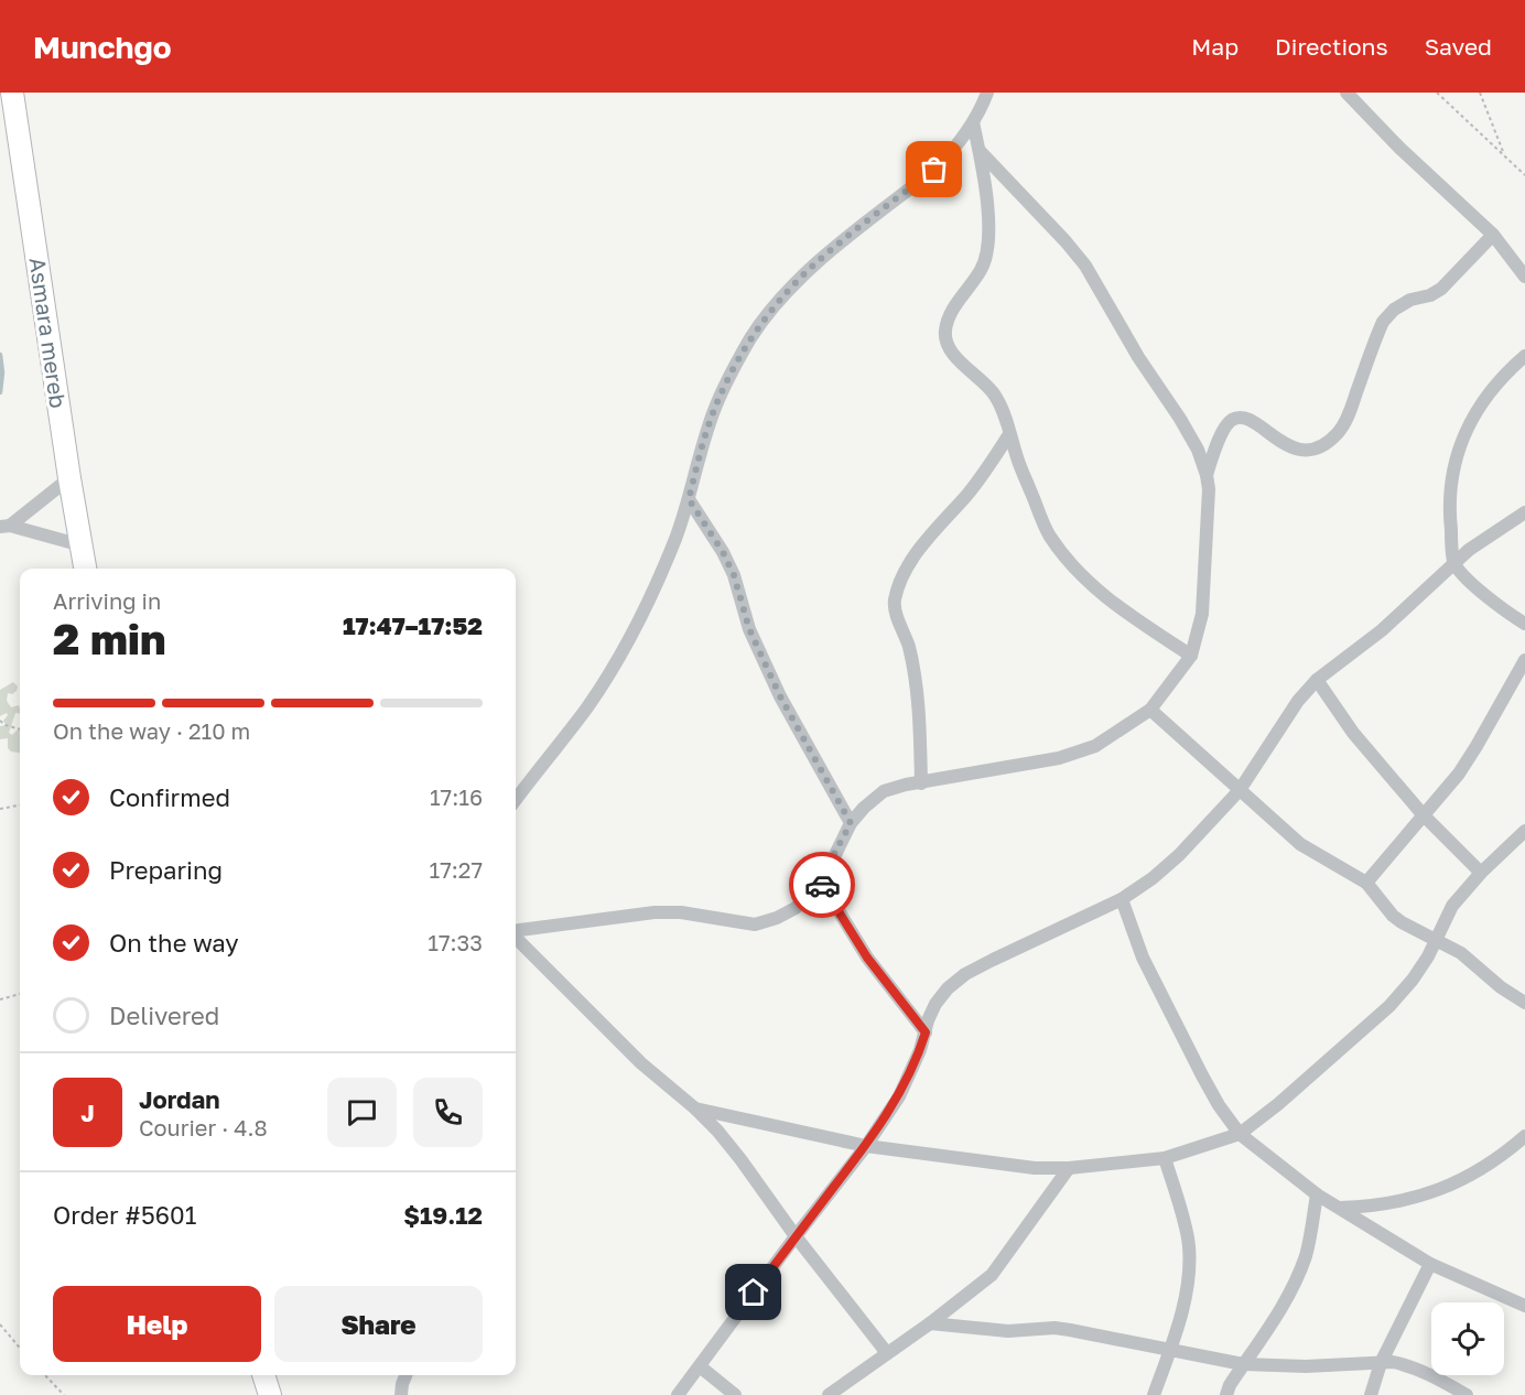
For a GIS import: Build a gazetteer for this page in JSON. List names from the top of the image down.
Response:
{
  "streets": {
    "highway": ["Asmara mereb"]
  },
  "page": {
    "header": "Munchgo",
    "nav": ["Map", "Directions", "Saved"],
    "heading": ["2 min", "Arriving in", "17:47–17:52"],
    "panel": [
      "Jordan",
      "Courier · 4.8",
      "Order #5601",
      "$19.12"
    ],
    "bar": "On the way · 210 m",
    "list": [
      ["Confirmed", "17:16"],
      ["Preparing", "17:27"],
      ["On the way", "17:33"],
      "Delivered"
    ],
    "round": "J",
    "buttons": ["Help", "Share"]
  }
}
